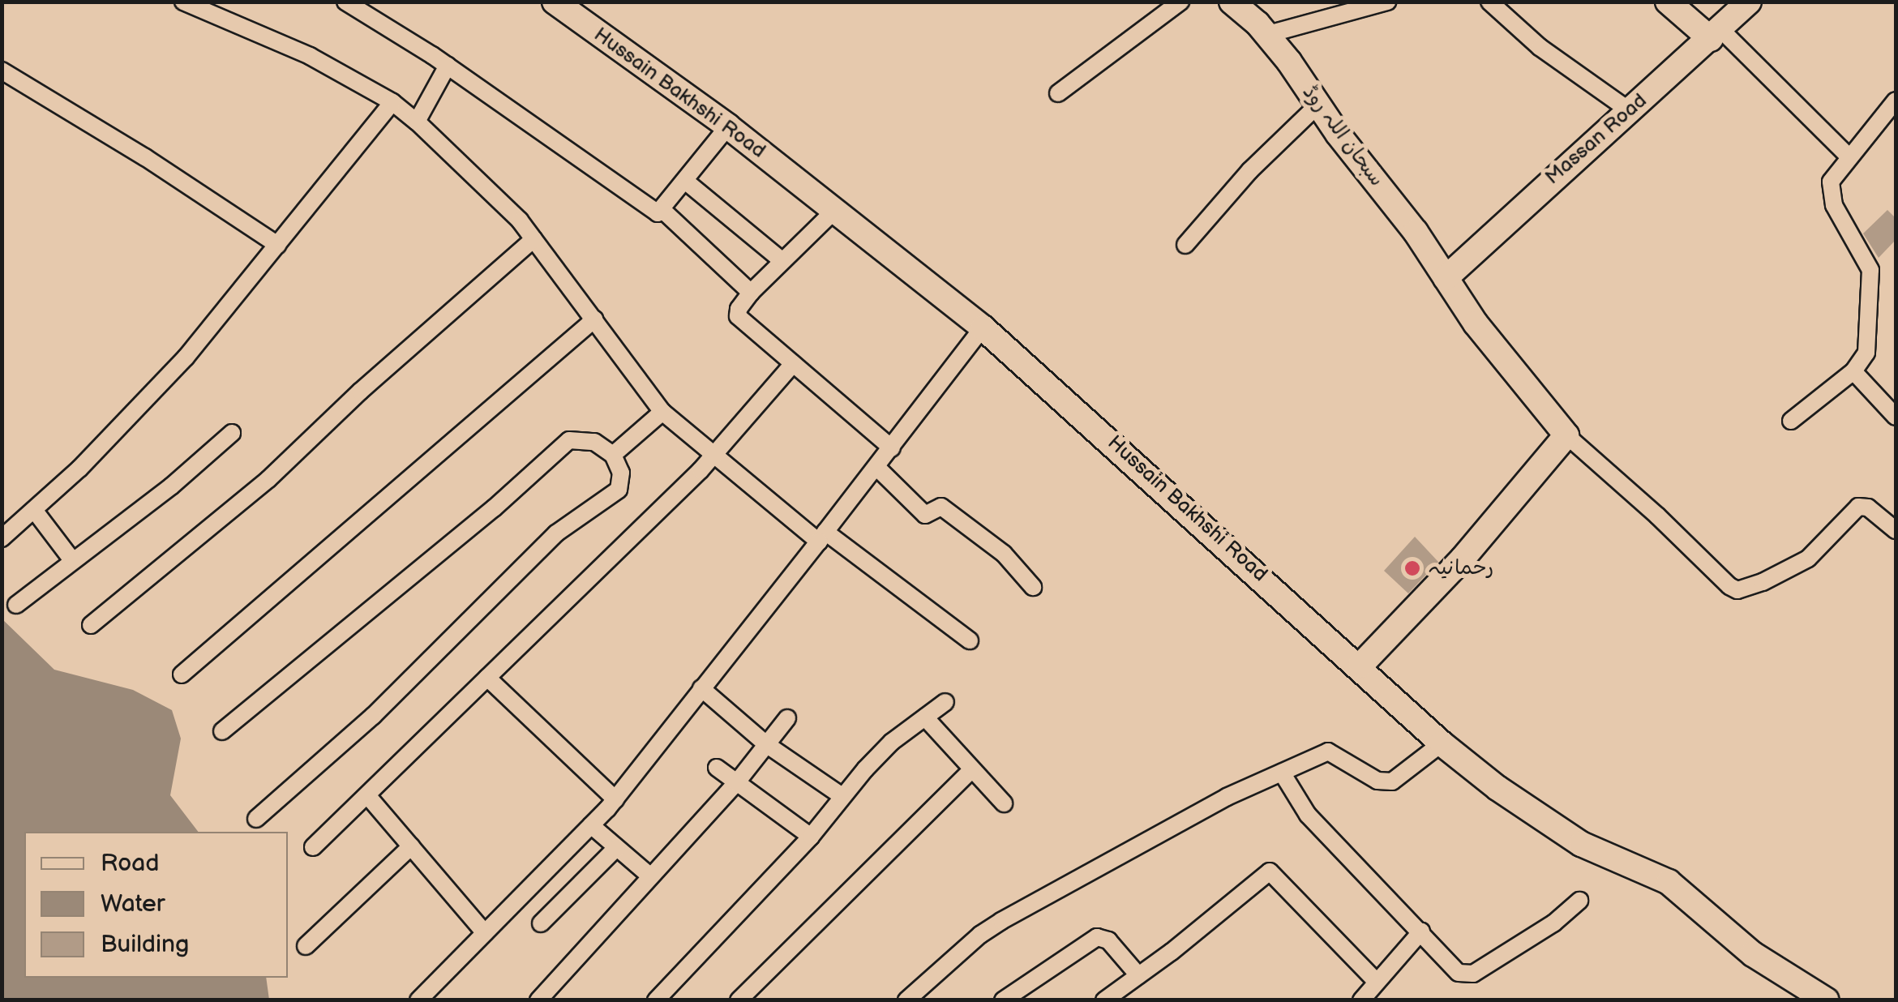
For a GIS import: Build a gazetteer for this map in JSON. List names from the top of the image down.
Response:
{
  "streets": {
    "street": ["Hussain Bakhshi Road", "سبحان اللہ روڈ", "Massan Road"]
  },
  "crossings": [
    ["سبحان اللہ روڈ", "Massan Road"]
  ],
  "places": ["رحمانیہ"],
  "legend": ["Road", "Water", "Building"]
}
